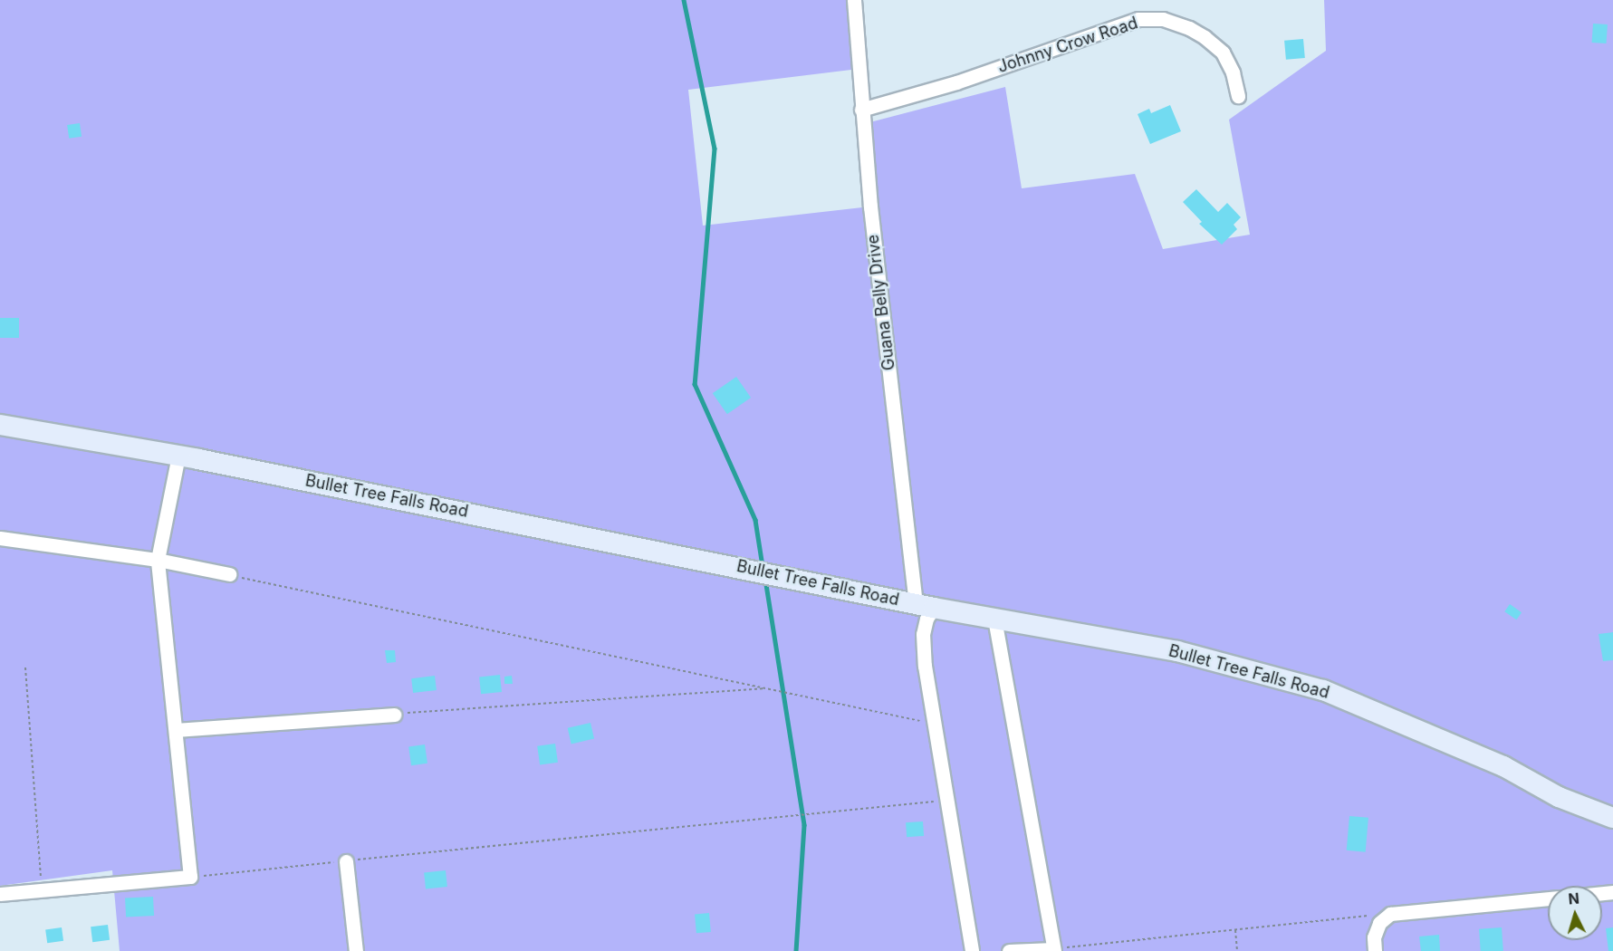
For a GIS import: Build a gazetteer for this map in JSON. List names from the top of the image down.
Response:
{
  "streets": {
    "main road": ["Bullet Tree Falls Road"],
    "street": ["Johnny Crow Road", "Guana Belly Drive"]
  },
  "crossings": [
    ["Johnny Crow Road", "Guana Belly Drive"],
    ["Guana Belly Drive", "Bullet Tree Falls Road"]
  ],
  "north": "top"
}
